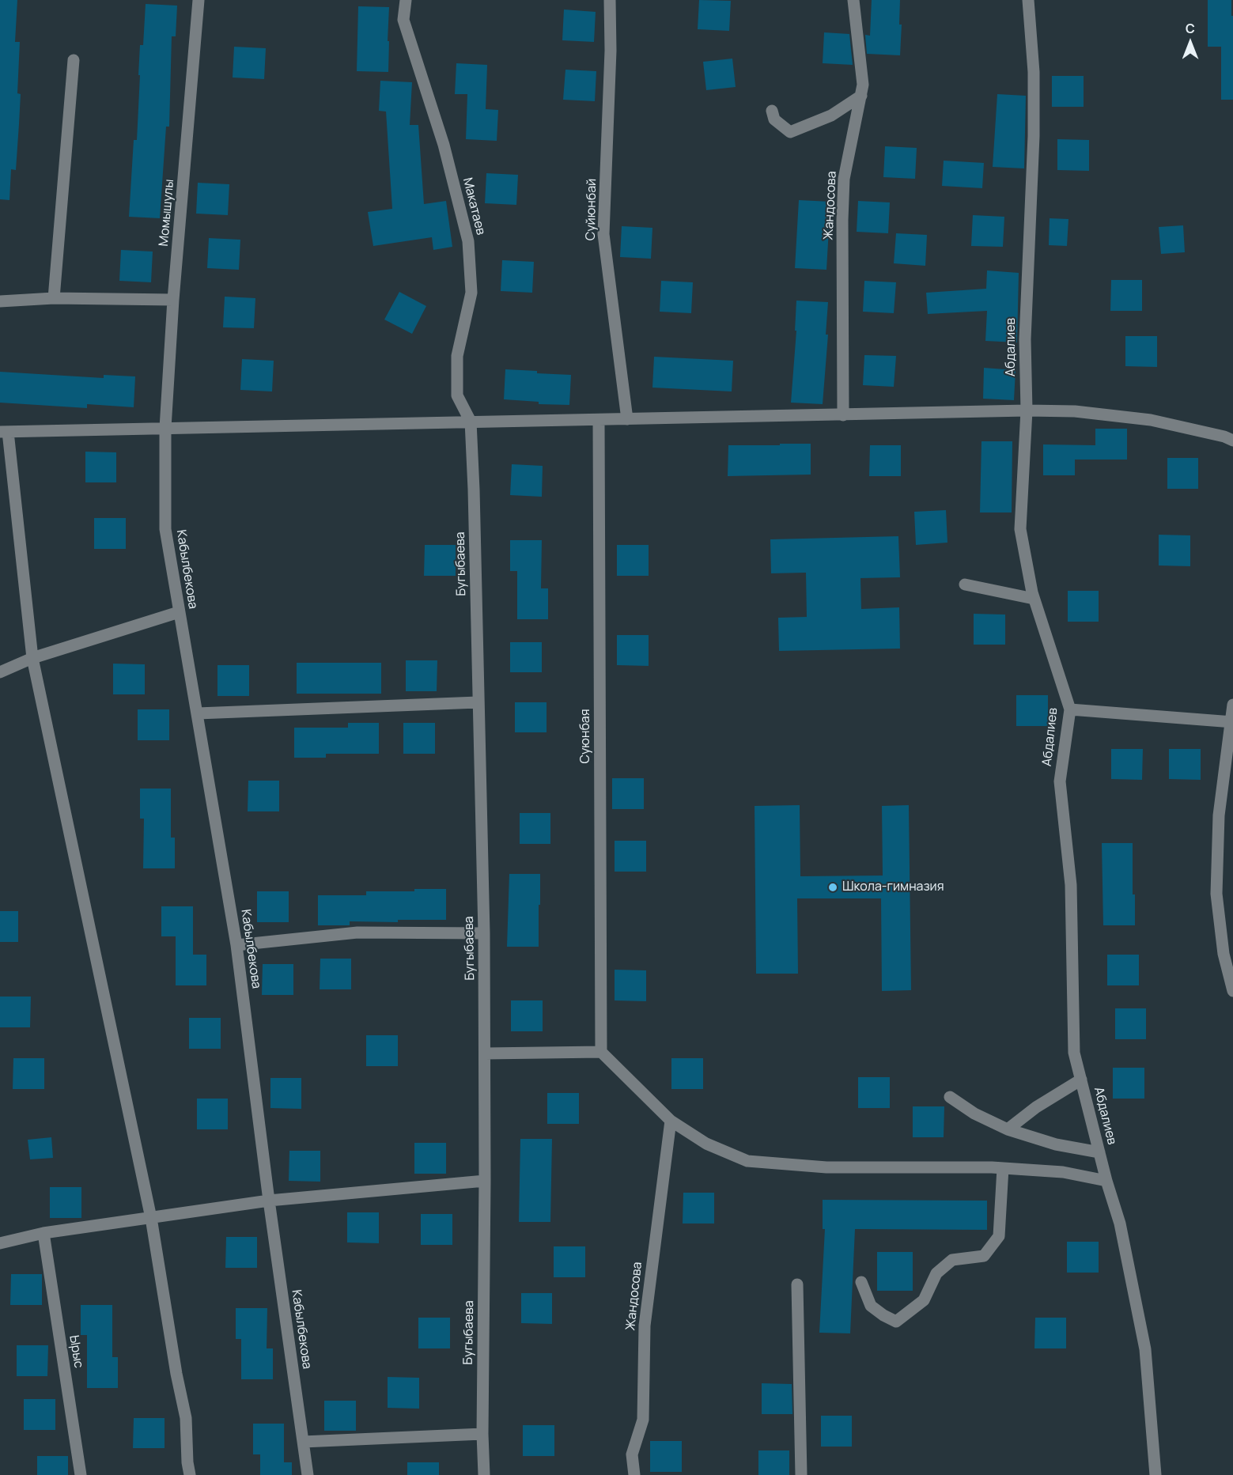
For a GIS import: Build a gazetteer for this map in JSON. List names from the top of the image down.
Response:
{
  "streets": {
    "street": [
      "Жандосова",
      "Макатаев",
      "Суйюнбай",
      "Момышулы",
      "Абдалиев",
      "Бугыбаева",
      "Кабылбекова",
      "Суюнбая",
      "Ырыс"
    ]
  },
  "crossings": [
    ["Макатаев", "Бугыбаева"],
    ["Момышулы", "Кабылбекова"]
  ],
  "places": ["Школа-гимназия"],
  "north": "top"
}
